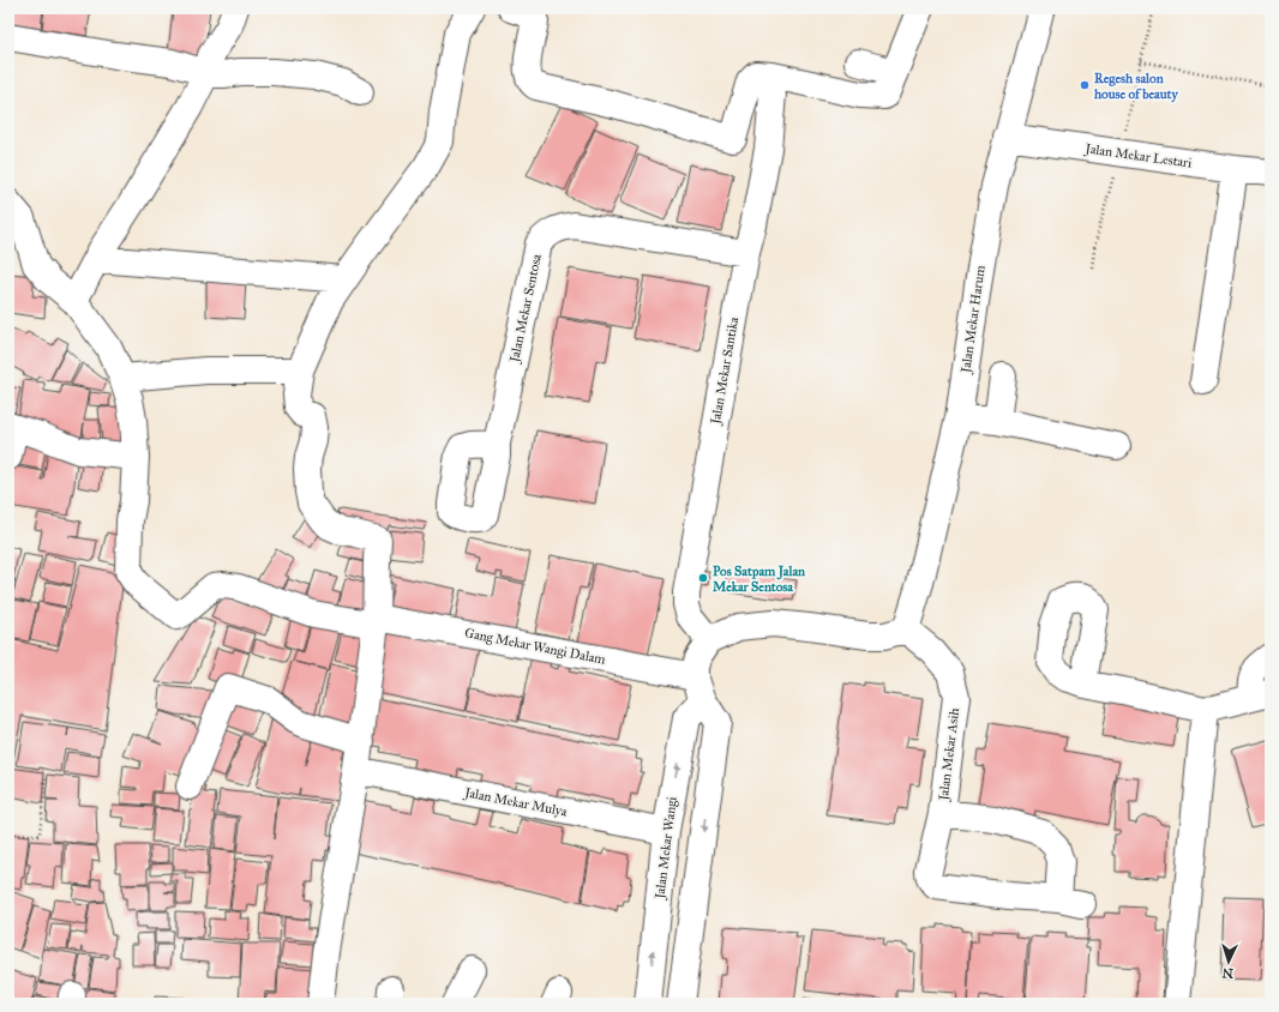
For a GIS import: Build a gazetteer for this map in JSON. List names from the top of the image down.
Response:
{
  "streets": {
    "street": [
      "Jalan Mekar Lestari",
      "Jalan Mekar Sentosa",
      "Jalan Mekar Harum",
      "Jalan Mekar Santika",
      "Gang Mekar Wangi Dalam",
      "Jalan Mekar Asih",
      "Jalan Mekar Mulya",
      "Jalan Mekar Wangi"
    ]
  },
  "crossings": [
    ["Jalan Mekar Lestari", "Jalan Mekar Harum"],
    ["Jalan Mekar Sentosa", "Jalan Mekar Santika"],
    ["Jalan Mekar Harum", "Jalan Mekar Asih"],
    ["Jalan Mekar Santika", "Jalan Mekar Wangi"],
    ["Gang Mekar Wangi Dalam", "Jalan Mekar Wangi"],
    ["Jalan Mekar Mulya", "Jalan Mekar Wangi"]
  ],
  "places": ["Regesh salon house of beauty", "Pos Satpam Jalan Mekar Sentosa"],
  "north": "bottom"
}
